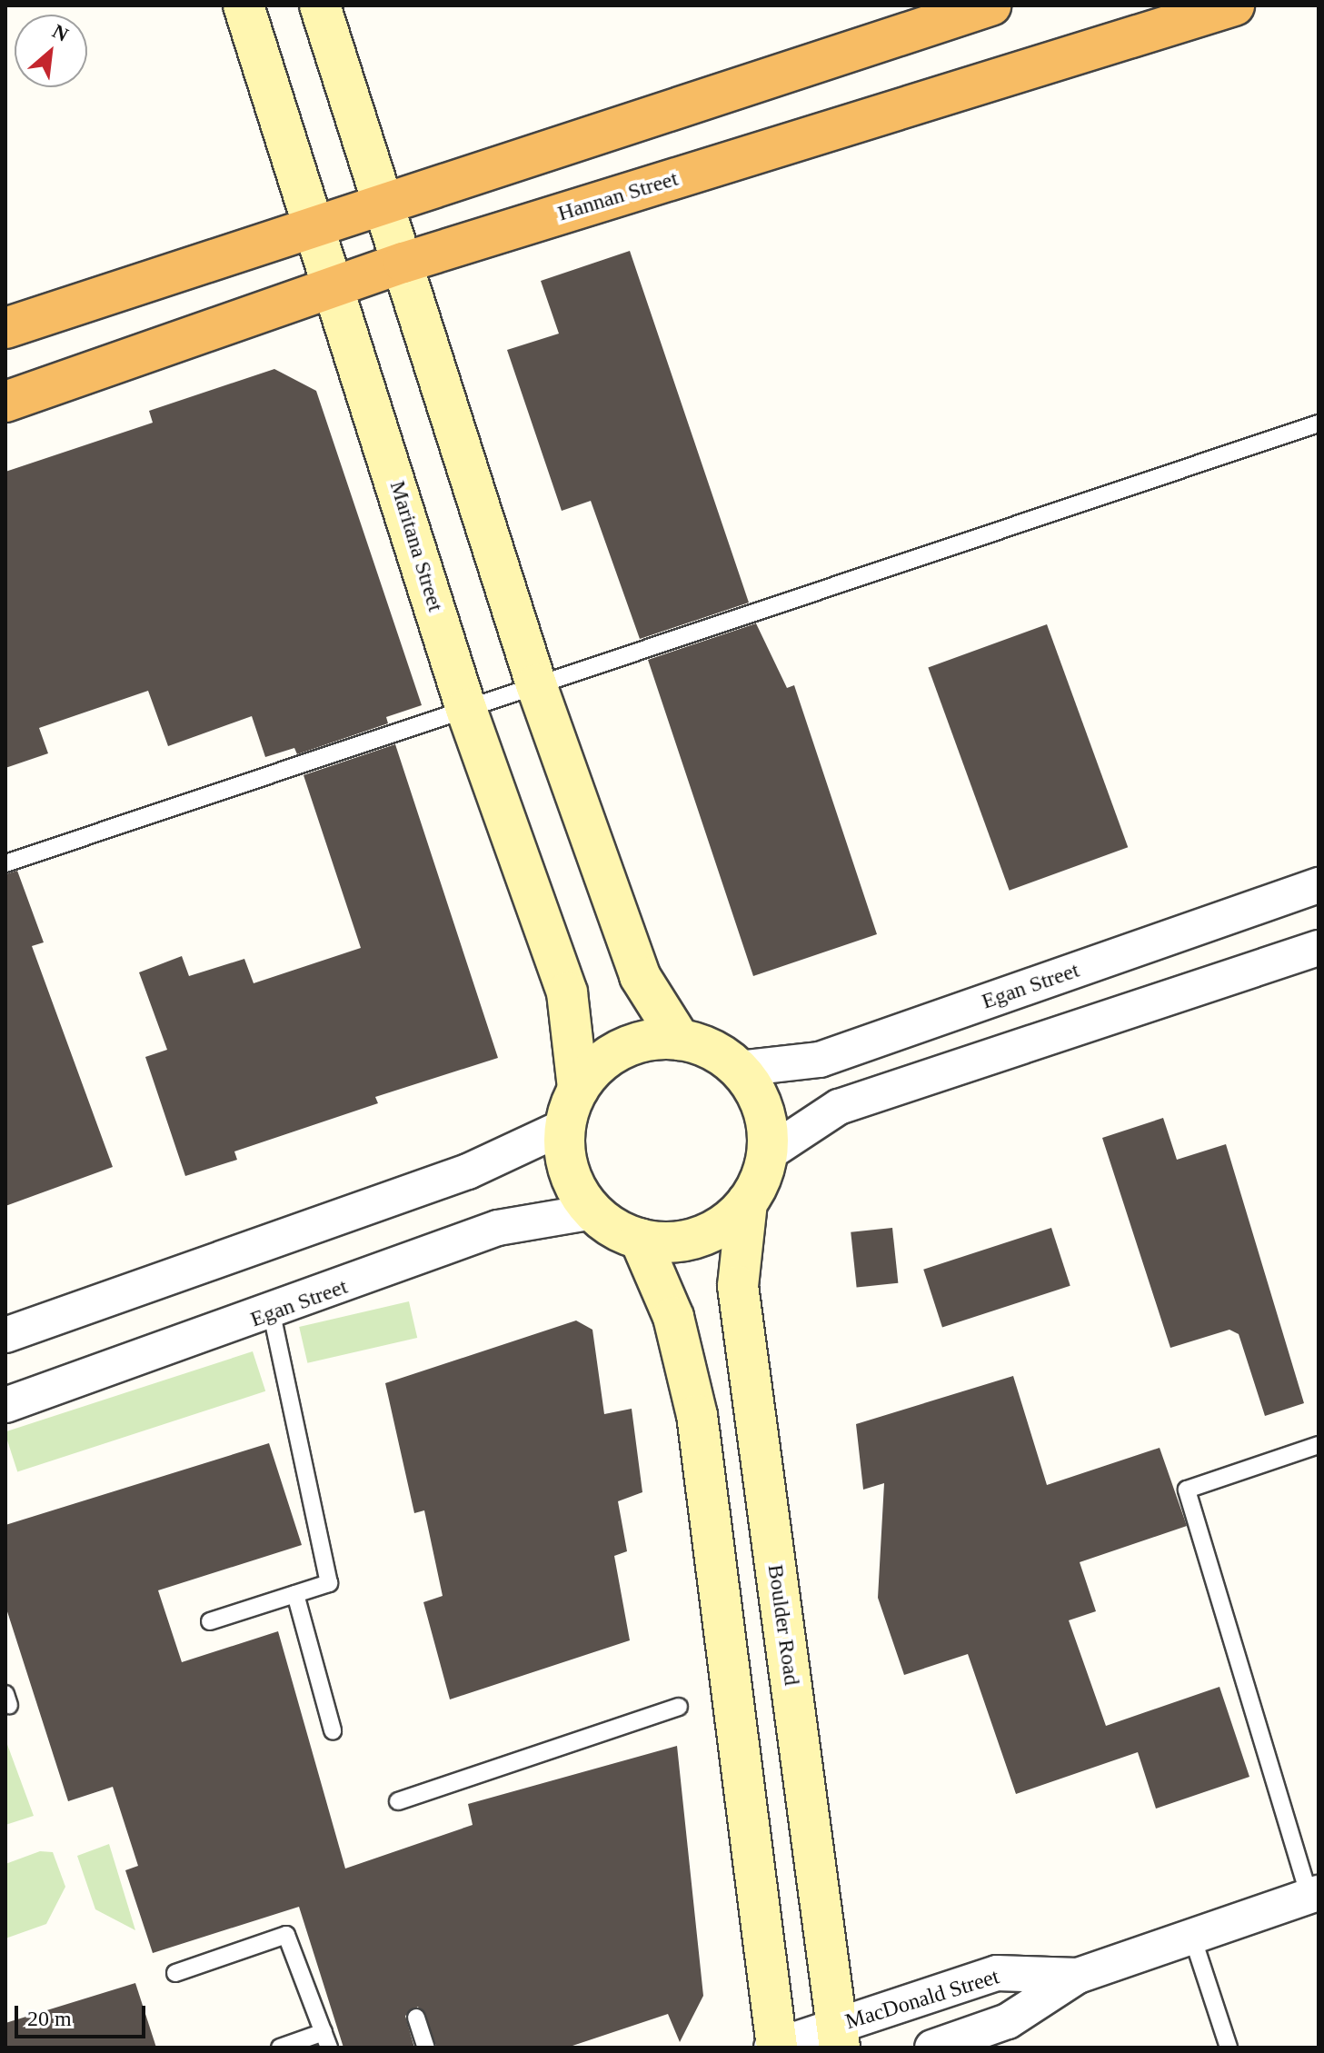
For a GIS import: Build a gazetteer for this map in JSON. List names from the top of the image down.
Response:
{
  "streets": {
    "highway": ["Hannan Street"],
    "main road": ["Maritana Street", "Boulder Road"],
    "street": ["Egan Street", "MacDonald Street"]
  },
  "crossings": [
    ["Hannan Street", "Maritana Street"],
    ["Maritana Street", "Egan Street"],
    ["Maritana Street", "Boulder Road"],
    ["Egan Street", "Boulder Road"],
    ["Boulder Road", "MacDonald Street"]
  ],
  "scale_bar": "20 m",
  "north": "top right"
}
